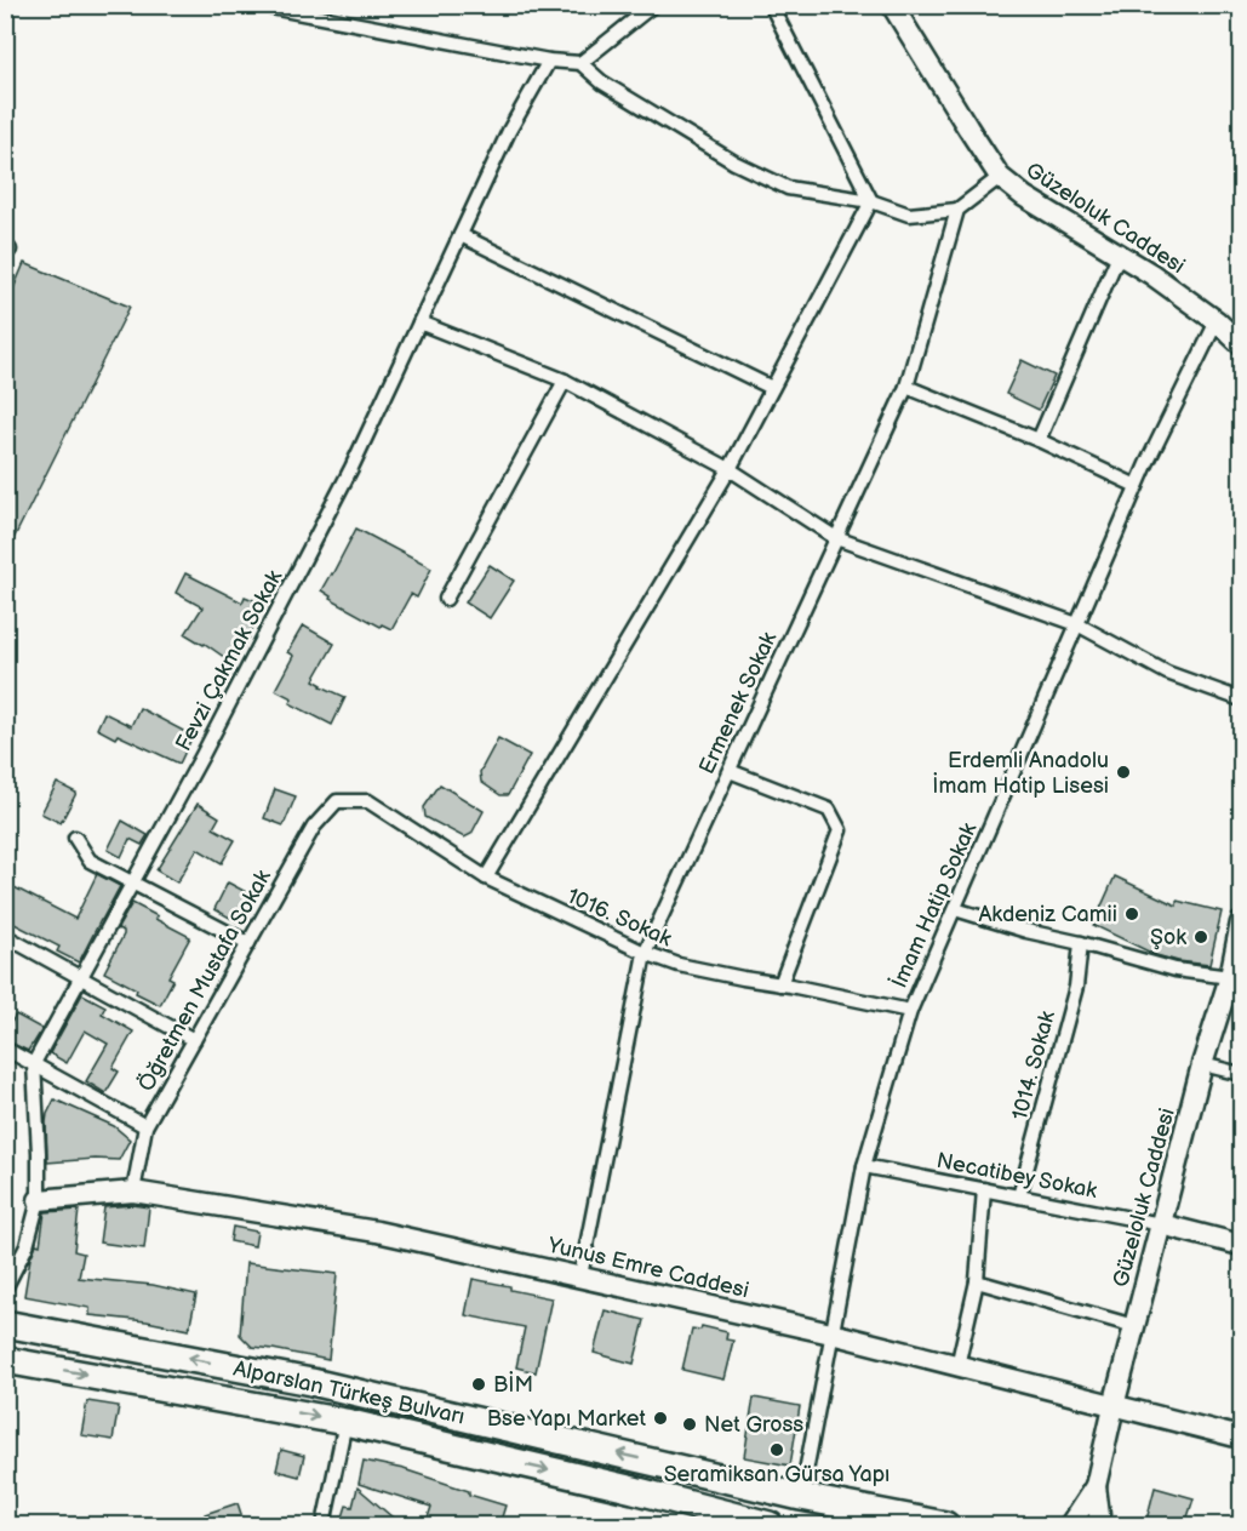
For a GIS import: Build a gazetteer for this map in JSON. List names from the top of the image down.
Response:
{
  "streets": {
    "highway": ["Alparslan Türkeş Bulvarı"],
    "street": [
      "Güzeloluk Caddesi",
      "Fevzi Çakmak Sokak",
      "Ermenek Sokak",
      "İmam Hatip Sokak",
      "1016. Sokak",
      "Öğretmen Mustafa Sokak",
      "1014. Sokak",
      "Necatibey Sokak",
      "Yunus Emre Caddesi"
    ]
  },
  "crossings": [
    ["Güzeloluk Caddesi", "İmam Hatip Sokak"],
    ["Güzeloluk Caddesi", "Necatibey Sokak"],
    ["Güzeloluk Caddesi", "Yunus Emre Caddesi"],
    ["Ermenek Sokak", "1016. Sokak"],
    ["Ermenek Sokak", "Yunus Emre Caddesi"],
    ["İmam Hatip Sokak", "1016. Sokak"],
    ["İmam Hatip Sokak", "Necatibey Sokak"],
    ["İmam Hatip Sokak", "Yunus Emre Caddesi"],
    ["İmam Hatip Sokak", "Alparslan Türkeş Bulvarı"],
    ["1016. Sokak", "Öğretmen Mustafa Sokak"],
    ["Öğretmen Mustafa Sokak", "Yunus Emre Caddesi"],
    ["1014. Sokak", "Necatibey Sokak"]
  ],
  "places": [
    "Erdemli Anadolu İmam Hatip Lisesi",
    "Akdeniz Camii",
    "Şok",
    "BİM",
    "Bse Yapı Market",
    "Net Gross",
    "Seramiksan Gürsa Yapı"
  ]
}
